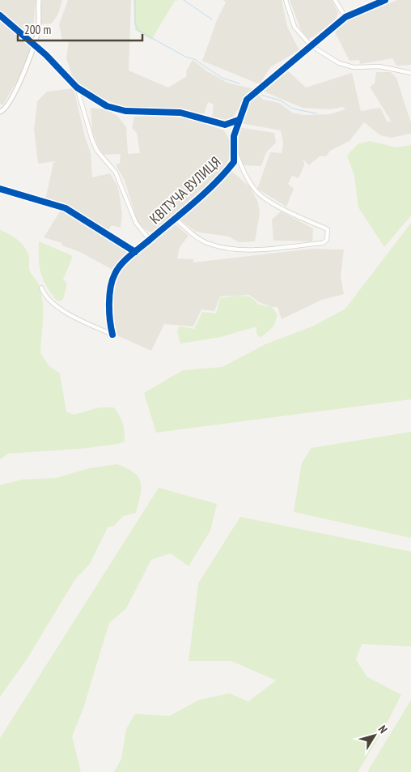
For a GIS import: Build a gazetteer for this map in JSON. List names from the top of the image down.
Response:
{
  "streets": {
    "street": ["КВІТУЧА ВУЛИЦЯ"]
  },
  "scale_bar": "200 m",
  "north": "top right"
}
